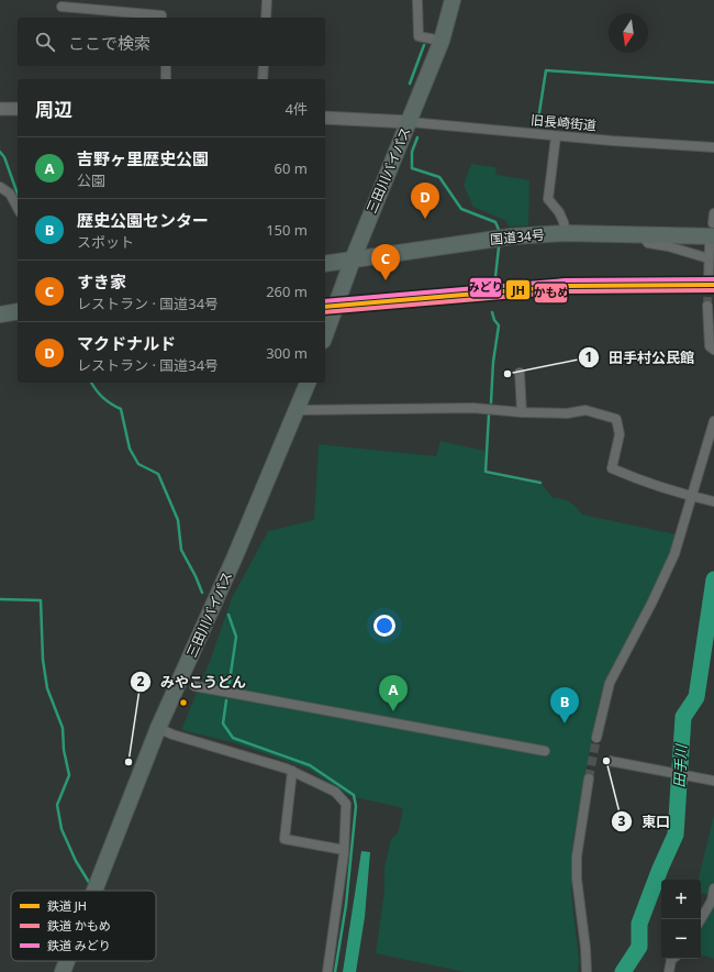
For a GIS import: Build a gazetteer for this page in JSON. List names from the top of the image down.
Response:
{
  "streets": {
    "highway": ["三田川バイパス", "国道34号"],
    "street": ["旧長崎街道"]
  },
  "crossings": [
    ["旧長崎街道", "三田川バイパス"],
    ["三田川バイパス", "国道34号"]
  ],
  "water": ["田手川"],
  "places": ["田手村公民館", "東口", "みやこうどん"],
  "lines": ["rail line みどり", "rail line JH", "rail line かもめ"],
  "legend": ["鉄道 JH", "鉄道 かもめ", "鉄道 みどり"],
  "north": "bottom",
  "page": {
    "search": "ここで検索",
    "heading": ["周辺", "4件"],
    "list": [
      {
        "mark": "A",
        "name": "吉野ヶ里歴史公園",
        "note": "公園",
        "value": "60 m"
      },
      {
        "mark": "B",
        "name": "歴史公園センター",
        "note": "スポット",
        "value": "150 m"
      },
      {
        "mark": "C",
        "name": "すき家",
        "note": "レストラン · 国道34号",
        "value": "260 m"
      },
      {
        "mark": "D",
        "name": "マクドナルド",
        "note": "レストラン · 国道34号",
        "value": "300 m"
      }
    ],
    "pins": [
      "D",
      "C",
      "A",
      "B"
    ],
    "map_buttons": ["+", "−"]
  }
}
